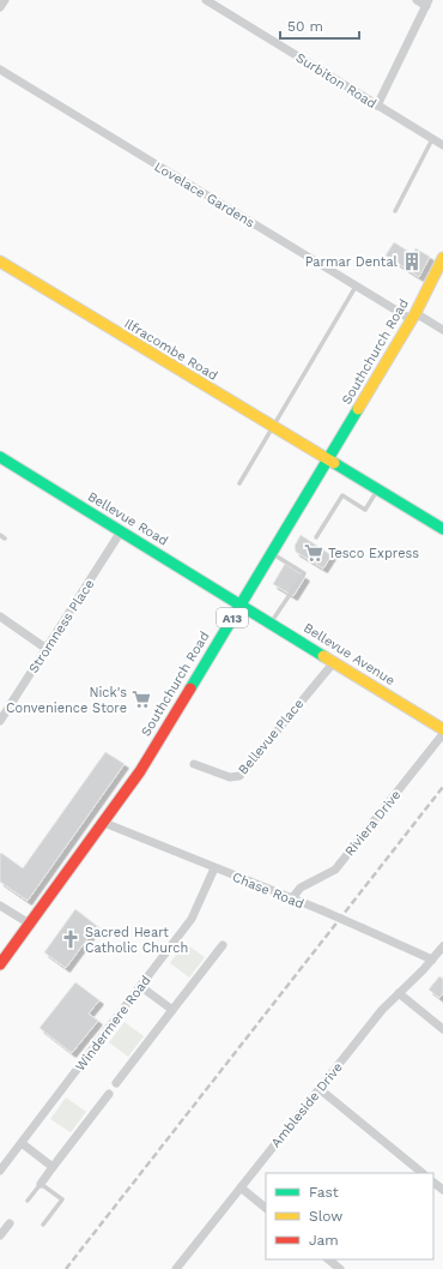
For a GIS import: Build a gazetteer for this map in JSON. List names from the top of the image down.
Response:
{
  "streets": {
    "street": [
      "Surbiton Road",
      "Lovelace Gardens",
      "Ilfracombe Road",
      "Southchurch Road",
      "Bellevue Road",
      "A13",
      "Stromness Place",
      "Bellevue Avenue",
      "Bellevue Place",
      "Riviera Drive",
      "Chase Road",
      "Windermere Road",
      "Ambleside Drive"
    ]
  },
  "crossings": [
    ["Lovelace Gardens", "Southchurch Road"],
    ["Ilfracombe Road", "Southchurch Road"],
    ["Southchurch Road", "Bellevue Road"],
    ["Southchurch Road", "Bellevue Avenue"],
    ["Southchurch Road", "Chase Road"],
    ["Bellevue Road", "Stromness Place"],
    ["Bellevue Road", "Bellevue Avenue"],
    ["Bellevue Avenue", "Bellevue Place"],
    ["Riviera Drive", "Chase Road"],
    ["Chase Road", "Windermere Road"],
    ["Chase Road", "Ambleside Drive"]
  ],
  "places": {
    "building": ["Parmar Dental"],
    "supermarket": ["Tesco Express", "Nick's Convenience Store"],
    "church": ["Sacred Heart Catholic Church"]
  },
  "legend": ["Fast", "Slow", "Jam"],
  "scale_bar": "50 m"
}
